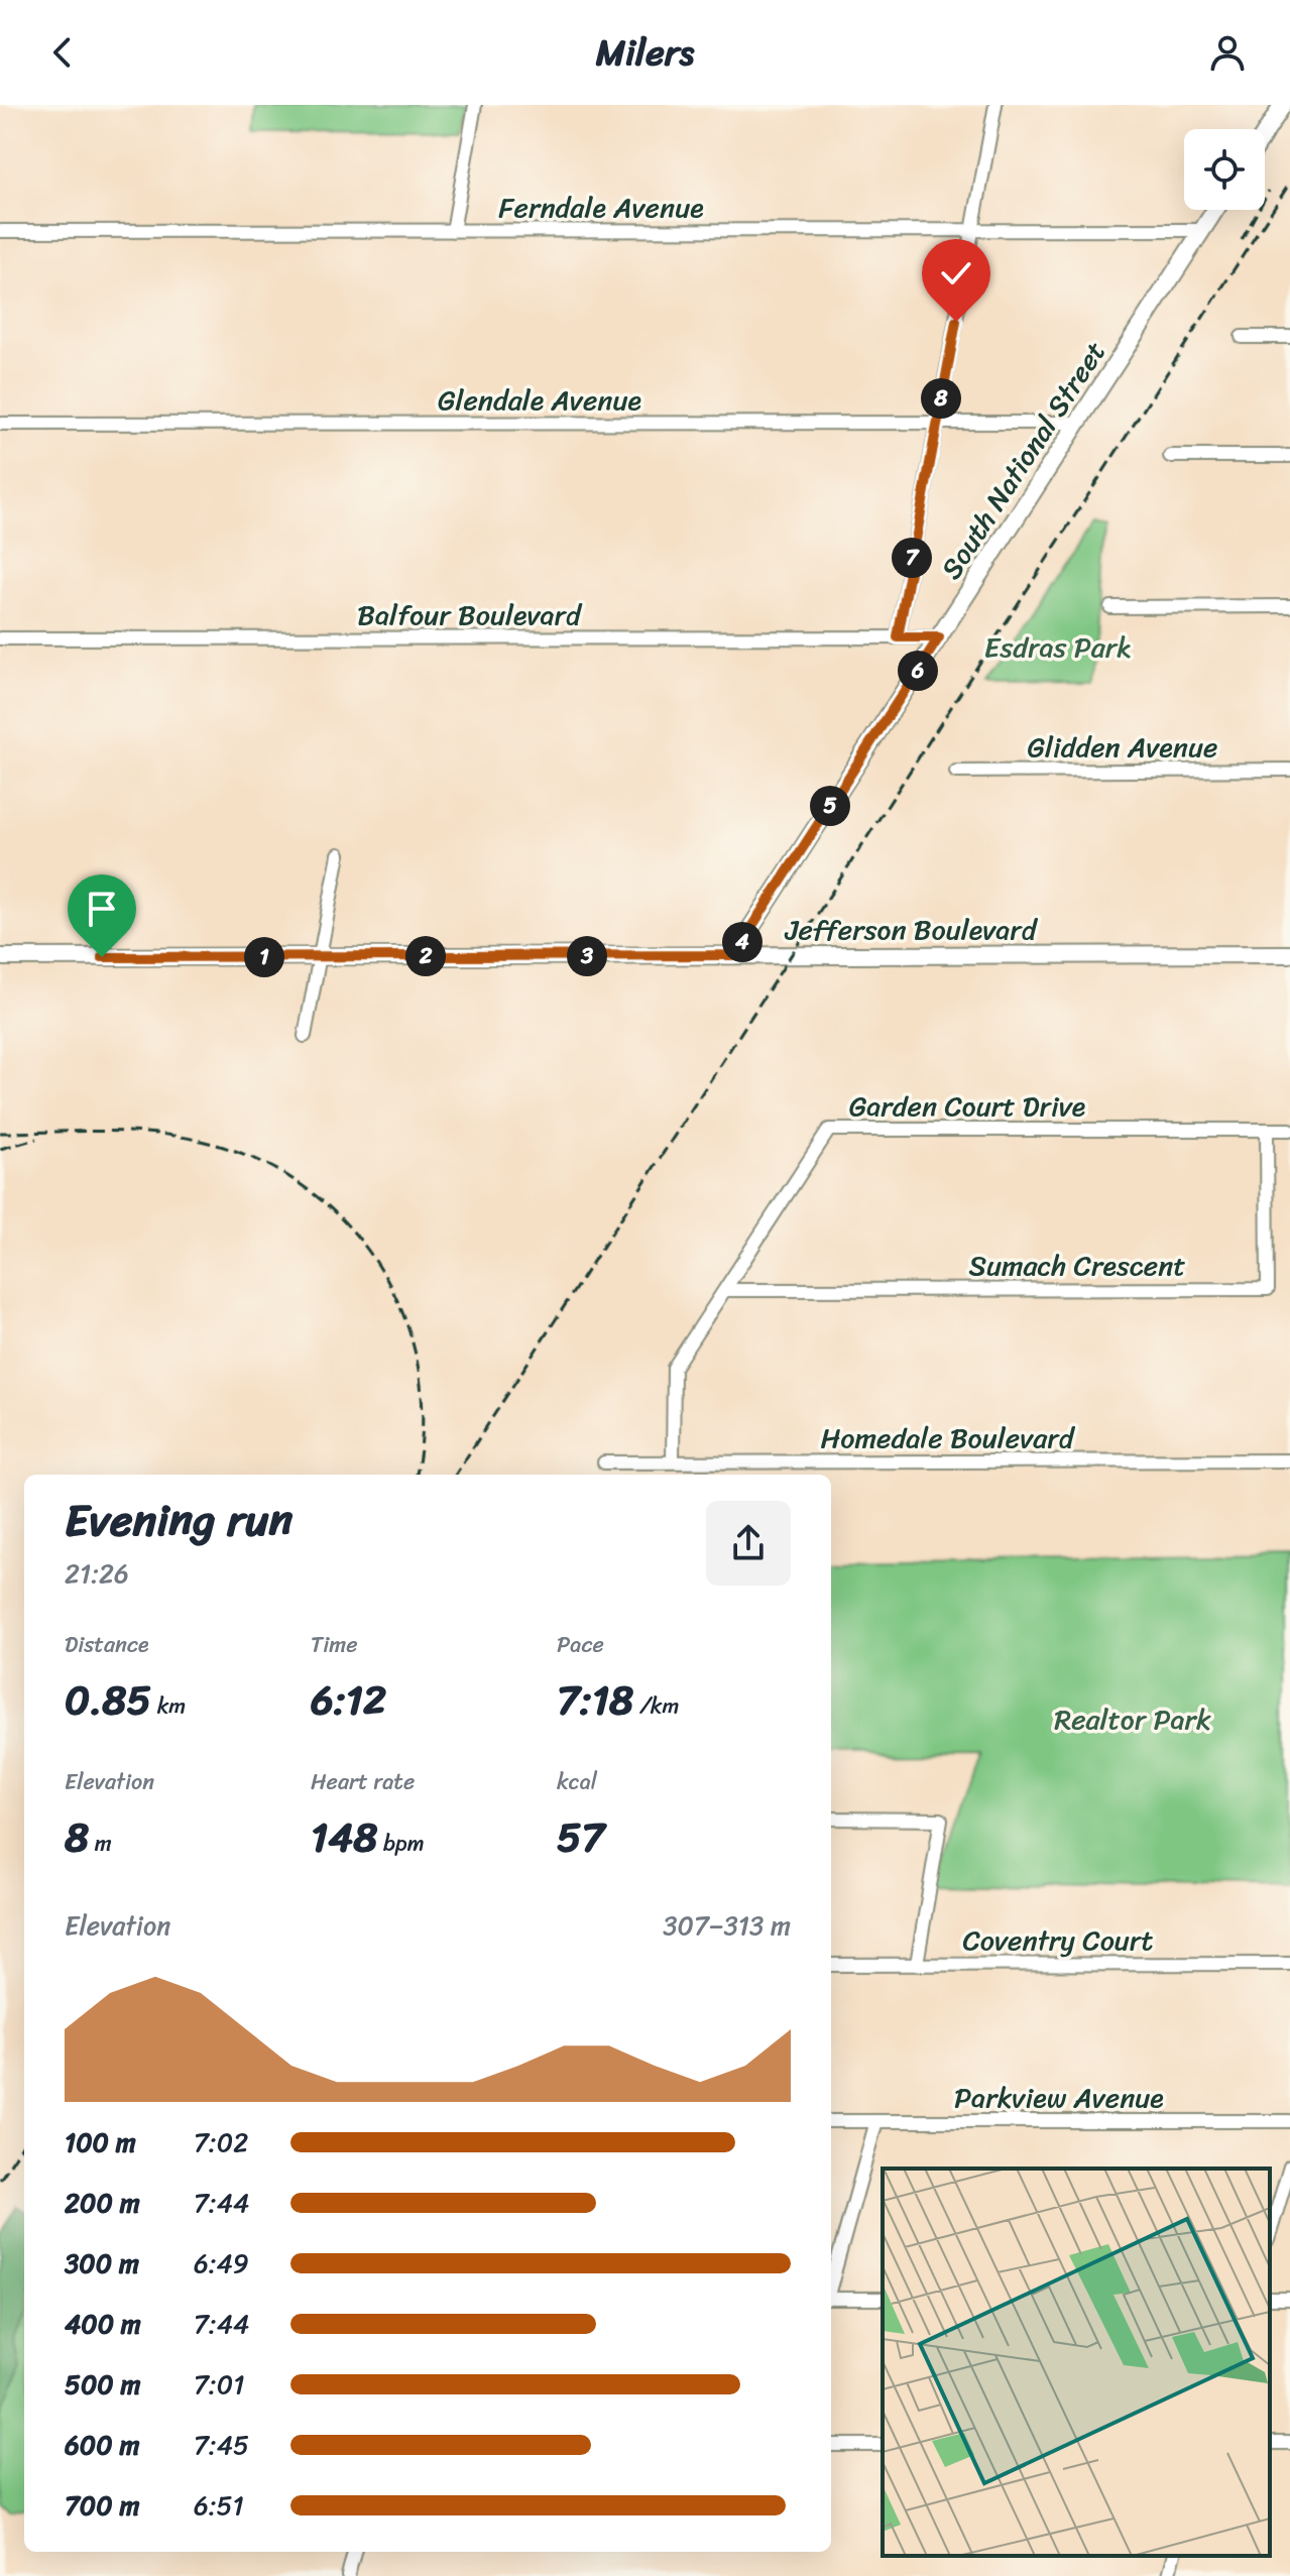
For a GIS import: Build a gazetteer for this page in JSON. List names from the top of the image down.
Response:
{
  "streets": {
    "street": [
      "Ferndale Avenue",
      "Glendale Avenue",
      "South National Street",
      "Balfour Boulevard",
      "Glidden Avenue",
      "Jefferson Boulevard",
      "Garden Court Drive",
      "Sumach Crescent",
      "Homedale Boulevard",
      "Coventry Court",
      "Parkview Avenue"
    ]
  },
  "crossings": [
    ["Ferndale Avenue", "South National Street"],
    ["Glendale Avenue", "South National Street"],
    ["South National Street", "Balfour Boulevard"],
    ["South National Street", "Jefferson Boulevard"],
    ["Garden Court Drive", "Sumach Crescent"],
    ["Garden Court Drive", "Homedale Boulevard"]
  ],
  "parks": ["Esdras Park", "Realtor Park"],
  "page": {
    "header": "Milers",
    "pins": [
      "8",
      "7",
      "6",
      "5",
      "4",
      "2",
      "3",
      "1"
    ],
    "heading": ["Evening run", "21:26"],
    "stats": [
      ["Distance", "0.85 km"],
      ["Time", "6:12"],
      ["Pace", "7:18 /km"],
      ["Elevation", "8 m"],
      ["Heart rate", "148 bpm"],
      ["kcal", "57"]
    ],
    "chart": ["Elevation", "307–313 m"],
    "list": [
      {
        "name": "100 m",
        "note": "7:02"
      },
      {
        "name": "200 m",
        "note": "7:44"
      },
      {
        "name": "300 m",
        "note": "6:49"
      },
      {
        "name": "400 m",
        "note": "7:44"
      },
      {
        "name": "500 m",
        "note": "7:01"
      },
      {
        "name": "600 m",
        "note": "7:45"
      },
      {
        "name": "700 m",
        "note": "6:51"
      }
    ]
  }
}
